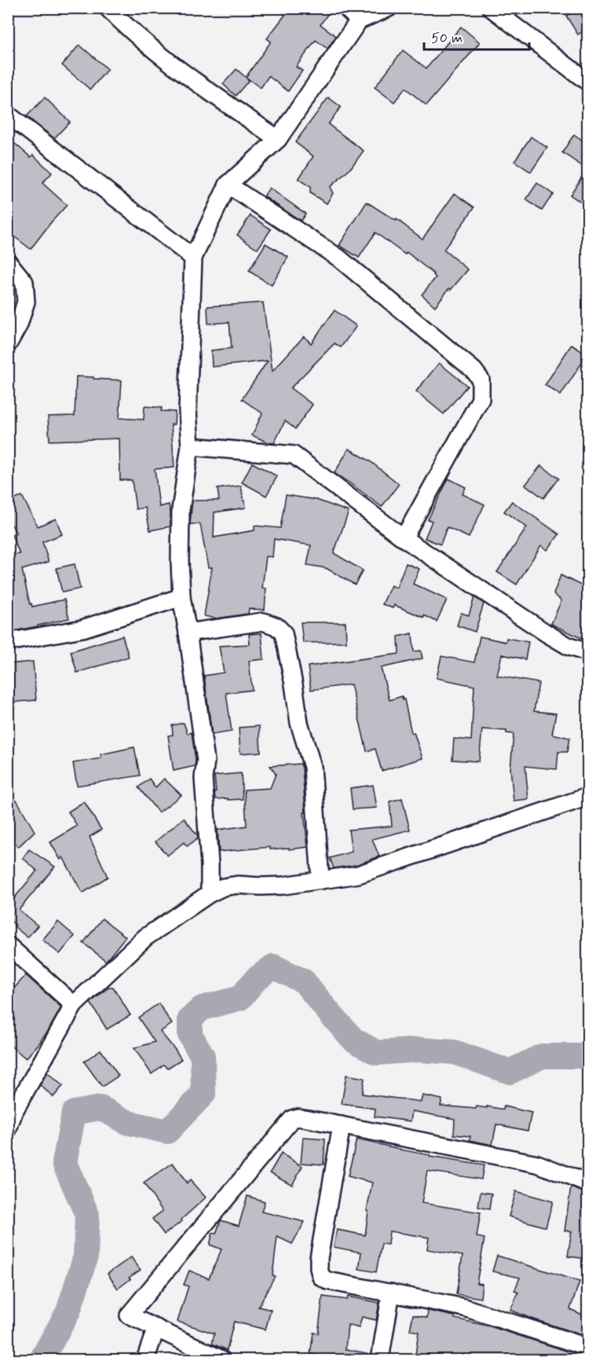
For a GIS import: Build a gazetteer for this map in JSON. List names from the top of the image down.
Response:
{
  "scale_bar": "50 m"
}
